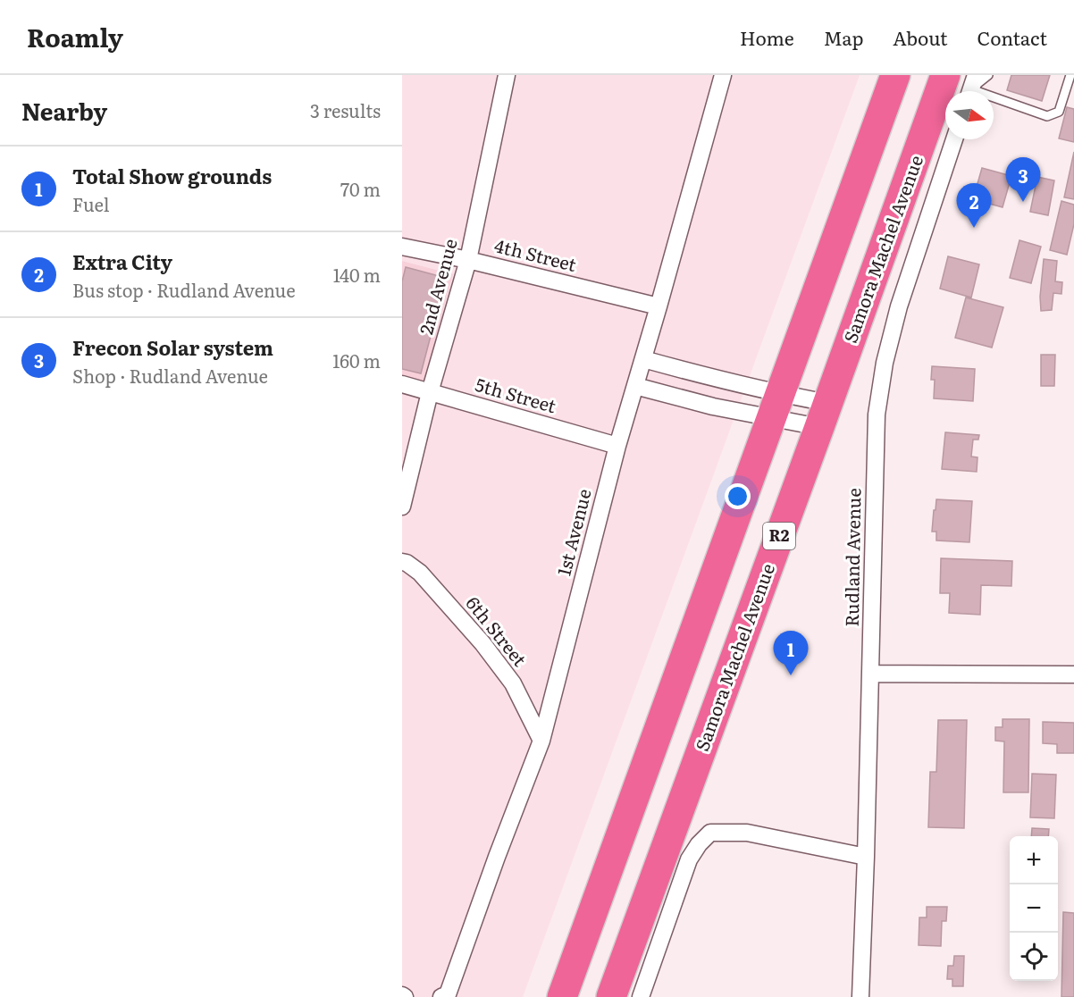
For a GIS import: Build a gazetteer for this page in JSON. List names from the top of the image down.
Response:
{
  "streets": {
    "highway": ["Samora Machel Avenue", "R2"],
    "street": [
      "4th Street",
      "2nd Avenue",
      "5th Street",
      "1st Avenue",
      "Rudland Avenue",
      "6th Street"
    ]
  },
  "crossings": [
    ["4th Street", "2nd Avenue"],
    ["4th Street", "1st Avenue"],
    ["2nd Avenue", "5th Street"],
    ["5th Street", "1st Avenue"],
    ["1st Avenue", "6th Street"]
  ],
  "north": "right",
  "page": {
    "header": "Roamly",
    "nav": [
      "Home",
      "Map",
      "About",
      "Contact"
    ],
    "heading": ["Nearby", "3 results"],
    "list": [
      {
        "mark": "1",
        "name": "Total Show grounds",
        "note": "Fuel",
        "value": "70 m"
      },
      {
        "mark": "2",
        "name": "Extra City",
        "note": "Bus stop · Rudland Avenue",
        "value": "140 m"
      },
      {
        "mark": "3",
        "name": "Frecon Solar system",
        "note": "Shop · Rudland Avenue",
        "value": "160 m"
      }
    ],
    "pins": ["3", "2", "1"],
    "map_buttons": ["+", "−"]
  }
}
